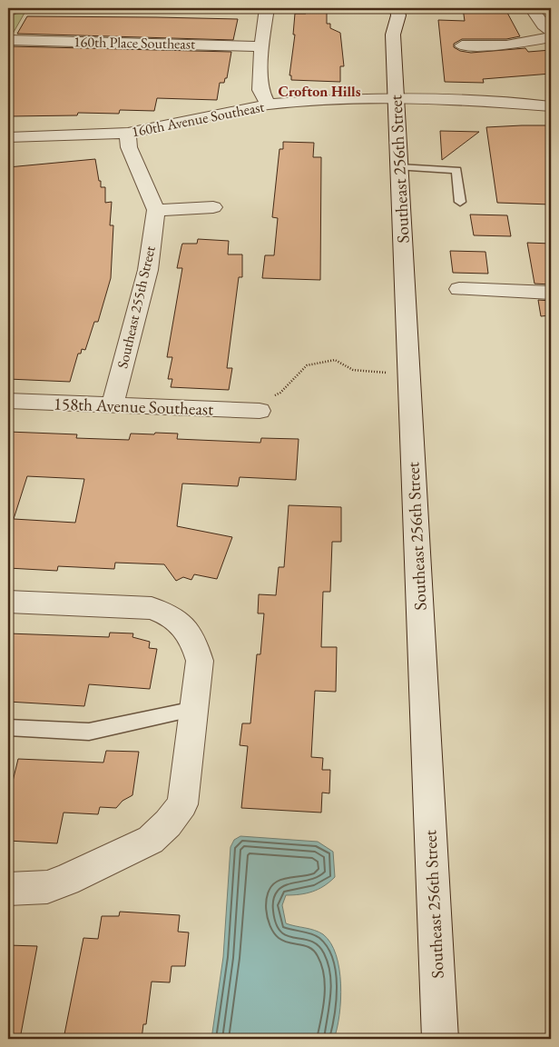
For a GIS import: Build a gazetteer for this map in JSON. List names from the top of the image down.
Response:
{
  "streets": {
    "street": [
      "160th Place Southeast",
      "160th Avenue Southeast",
      "Southeast 256th Street",
      "Southeast 255th Street",
      "158th Avenue Southeast"
    ]
  },
  "crossings": [
    ["160th Avenue Southeast", "Southeast 256th Street"],
    ["Southeast 255th Street", "158th Avenue Southeast"]
  ],
  "districts": ["Crofton Hills"]
}
